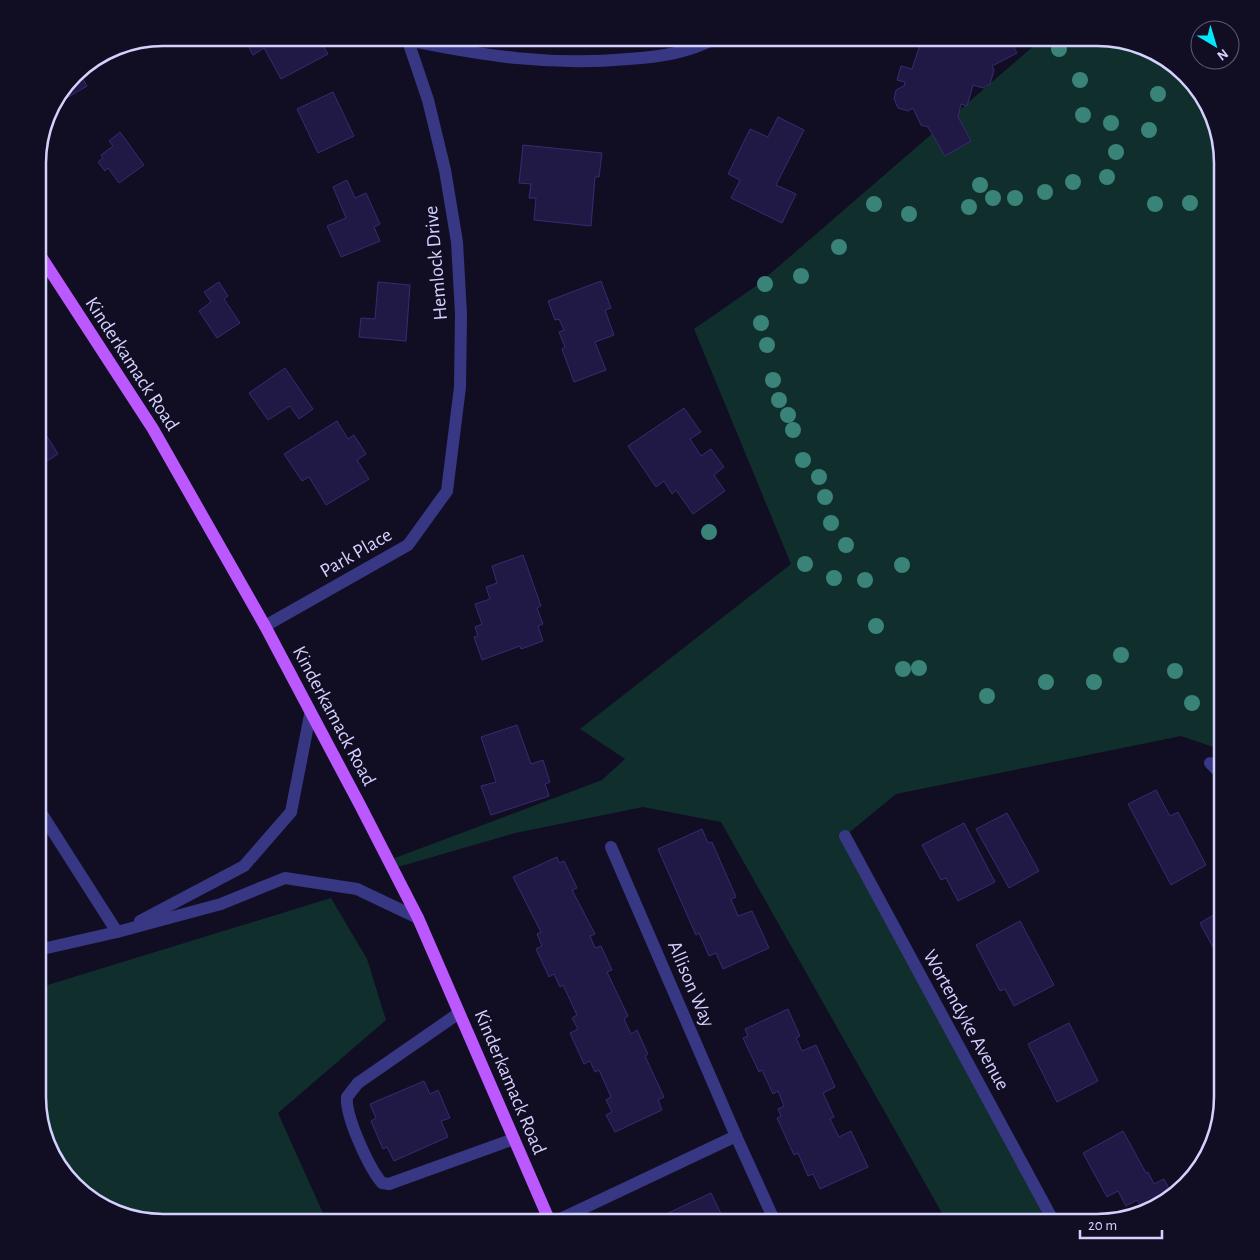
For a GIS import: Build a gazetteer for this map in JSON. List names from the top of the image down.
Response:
{
  "streets": {
    "main road": ["Kinderkamack Road"],
    "street": [
      "Hemlock Drive",
      "Park Place",
      "Allison Way",
      "Wortendyke Avenue"
    ]
  },
  "crossings": [
    ["Hemlock Drive", "Park Place"],
    ["Kinderkamack Road", "Park Place"]
  ],
  "scale_bar": "20 m",
  "north": "bottom right"
}
